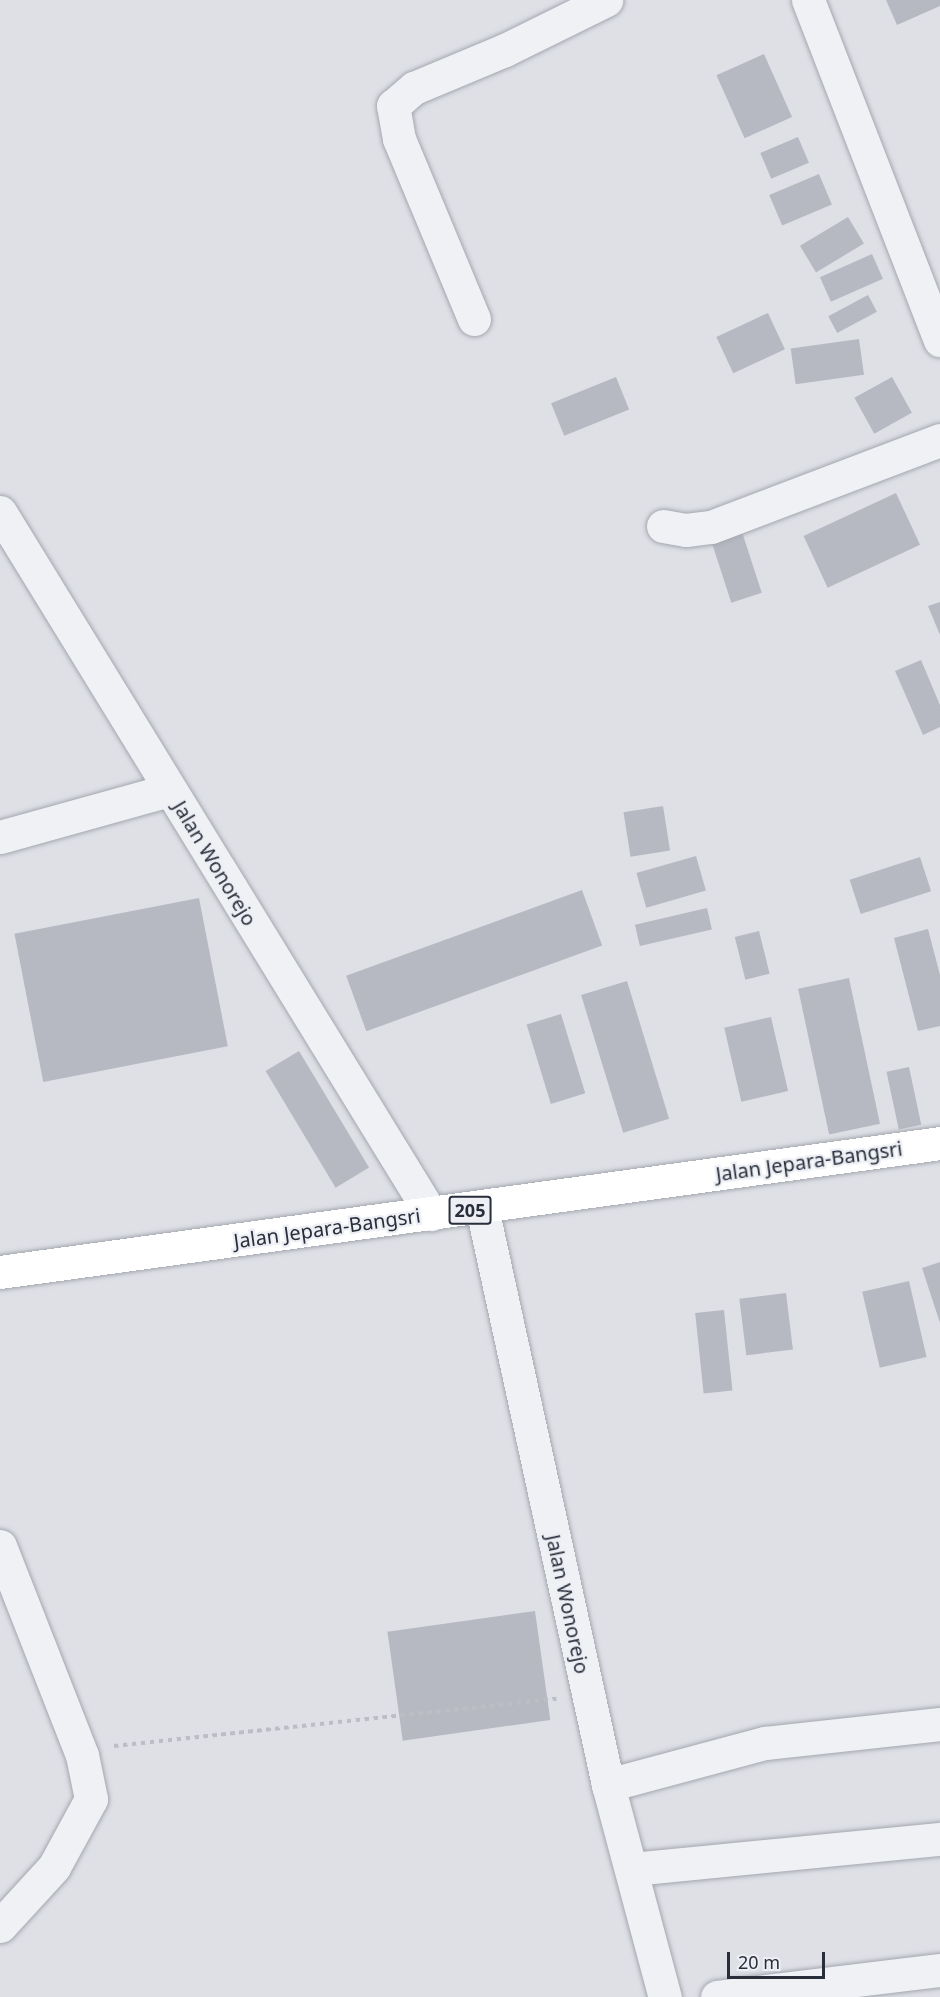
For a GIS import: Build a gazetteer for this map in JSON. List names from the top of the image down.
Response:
{
  "streets": {
    "main road": ["Jalan Jepara-Bangsri", "205"],
    "street": ["Jalan Wonorejo"]
  },
  "crossings": [
    ["Jalan Wonorejo", "Jalan Jepara-Bangsri"]
  ],
  "scale_bar": "20 m"
}
